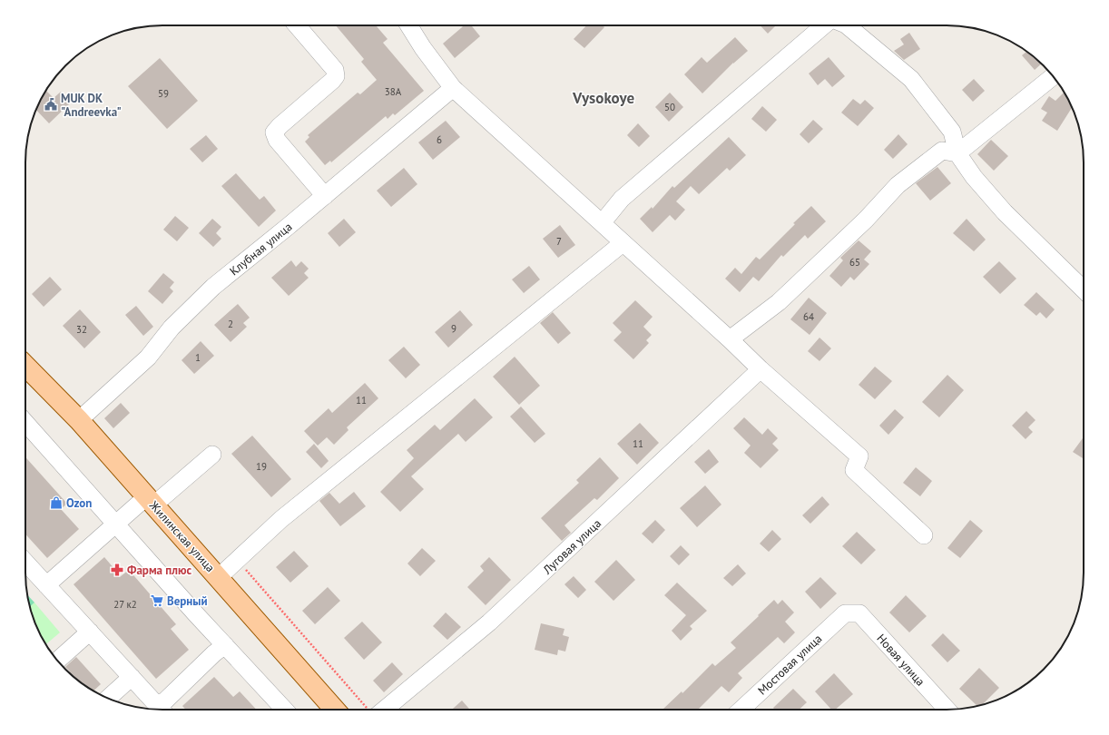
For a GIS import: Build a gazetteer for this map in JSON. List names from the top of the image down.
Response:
{
  "streets": {
    "main road": ["Жилинская улица"],
    "street": [
      "Клубная улица",
      "Луговая улица",
      "Новая улица",
      "Мостовая улица"
    ]
  },
  "crossings": [
    ["Клубная улица", "Жилинская улица"],
    ["Новая улица", "Мостовая улица"]
  ],
  "districts": ["Vysokoye"],
  "places": {
    "public building": ["MUK DK \"Andreevka\""],
    "shop": ["Ozon"],
    "pharmacy": ["Фарма плюс"],
    "supermarket": ["Верный"]
  },
  "house_numbers": [
    "38А",
    "59",
    "50",
    "6",
    "7",
    "65",
    "64",
    "2",
    "9",
    "32",
    "1",
    "11",
    "11",
    "19",
    "27 к2"
  ]
}
